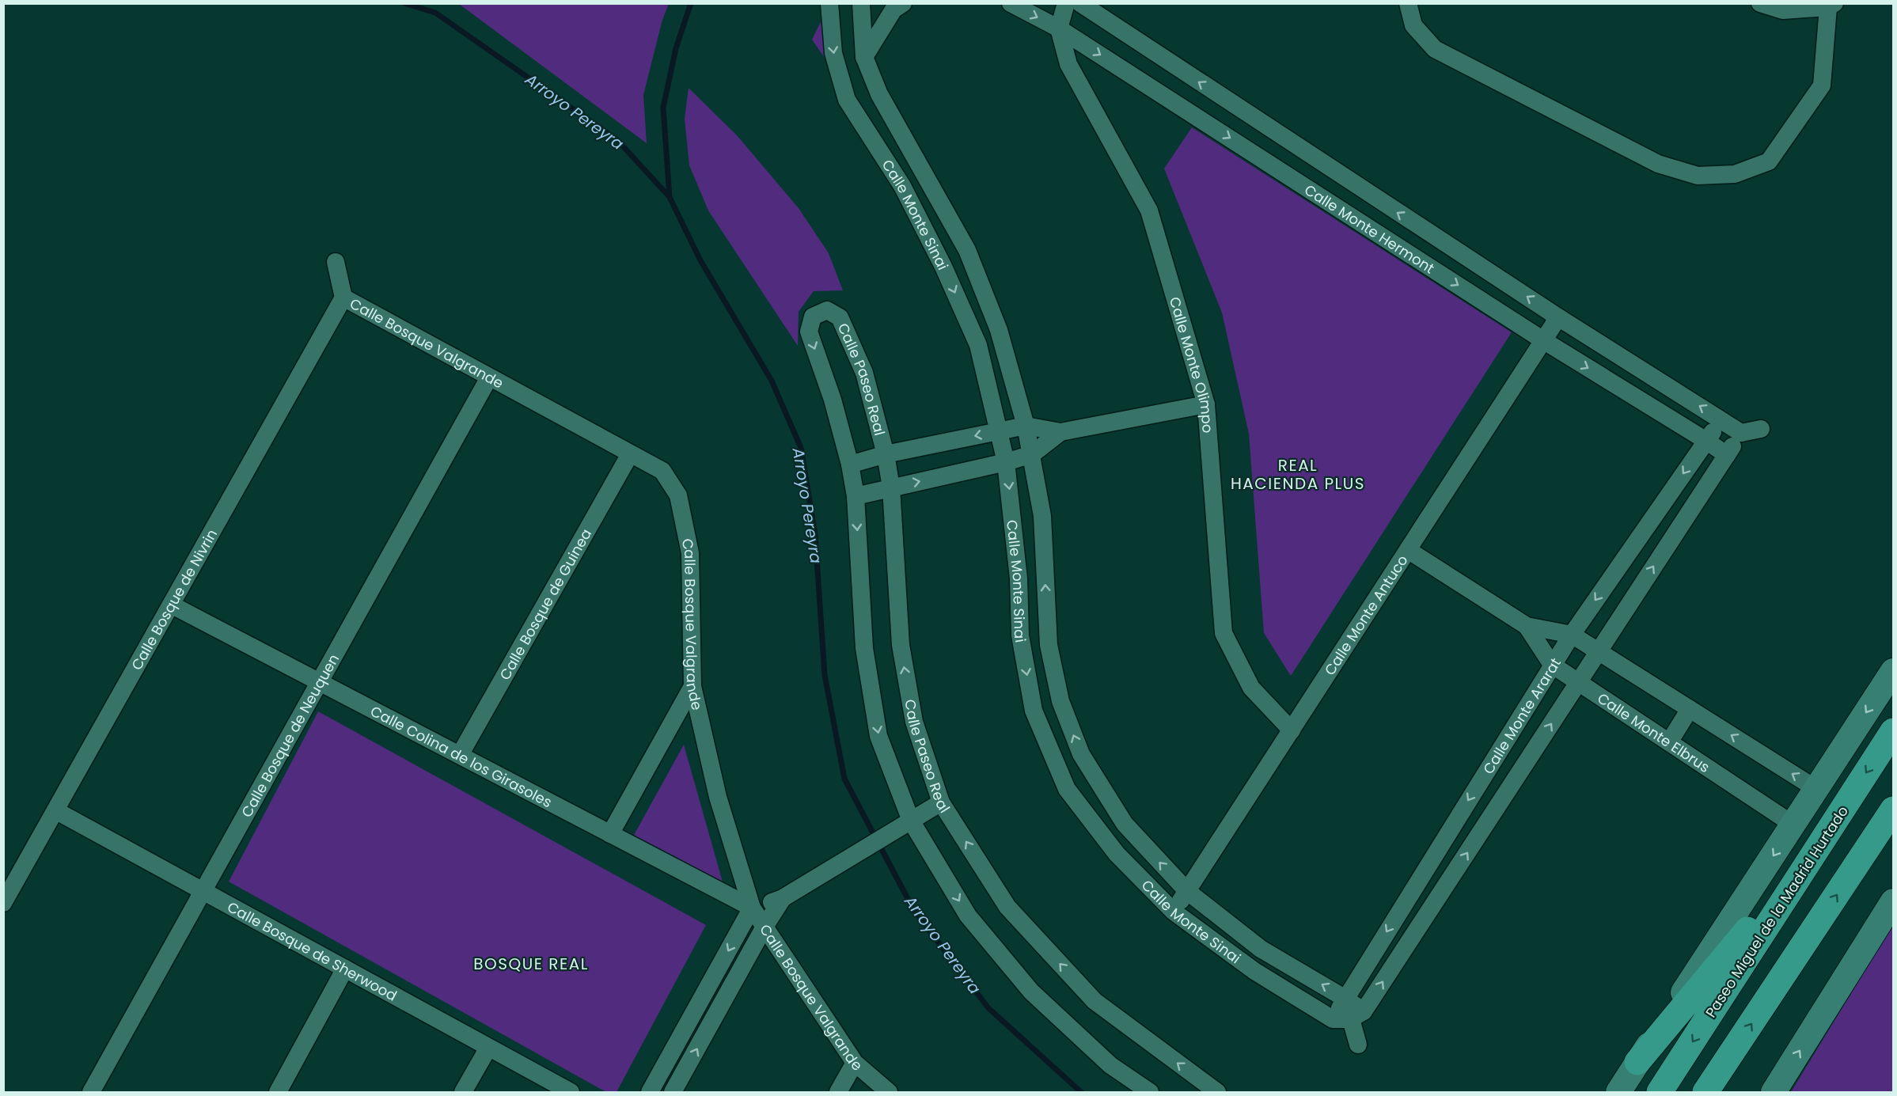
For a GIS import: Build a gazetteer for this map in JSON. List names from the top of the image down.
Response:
{
  "streets": {
    "highway": ["Paseo Miguel de la Madrid Hurtado"],
    "street": [
      "Calle Monte Sinai",
      "Calle Monte Hermont",
      "Calle Bosque Valgrande",
      "Calle Monte Olimpo",
      "Calle Paseo Real",
      "Calle Bosque de Nivrin",
      "Calle Bosque de Guinea",
      "Calle Monte Antuco",
      "Calle Monte Ararat",
      "Calle Monte Elbrus",
      "Calle Bosque de Neuquen",
      "Calle Colina de los Girasoles",
      "Calle Bosque de Sherwood"
    ]
  },
  "crossings": [
    ["Calle Monte Sinai", "Calle Monte Antuco"],
    ["Calle Monte Sinai", "Calle Monte Ararat"],
    ["Calle Monte Hermont", "Calle Monte Olimpo"],
    ["Calle Monte Hermont", "Calle Monte Antuco"],
    ["Calle Monte Hermont", "Calle Monte Ararat"],
    ["Calle Bosque Valgrande", "Calle Bosque de Nivrin"],
    ["Calle Bosque Valgrande", "Calle Bosque de Guinea"],
    ["Calle Bosque Valgrande", "Calle Bosque de Neuquen"],
    ["Calle Bosque Valgrande", "Calle Colina de los Girasoles"],
    ["Calle Monte Olimpo", "Calle Monte Antuco"],
    ["Calle Bosque de Nivrin", "Calle Colina de los Girasoles"],
    ["Calle Bosque de Nivrin", "Calle Bosque de Sherwood"],
    ["Calle Bosque de Guinea", "Calle Colina de los Girasoles"],
    ["Calle Monte Antuco", "Calle Monte Elbrus"],
    ["Calle Monte Ararat", "Calle Monte Elbrus"],
    ["Calle Bosque de Neuquen", "Calle Colina de los Girasoles"],
    ["Calle Bosque de Neuquen", "Calle Bosque de Sherwood"]
  ],
  "districts": ["REAL HACIENDA PLUS", "BOSQUE REAL"],
  "water": ["Arroyo Pereyra"]
}
